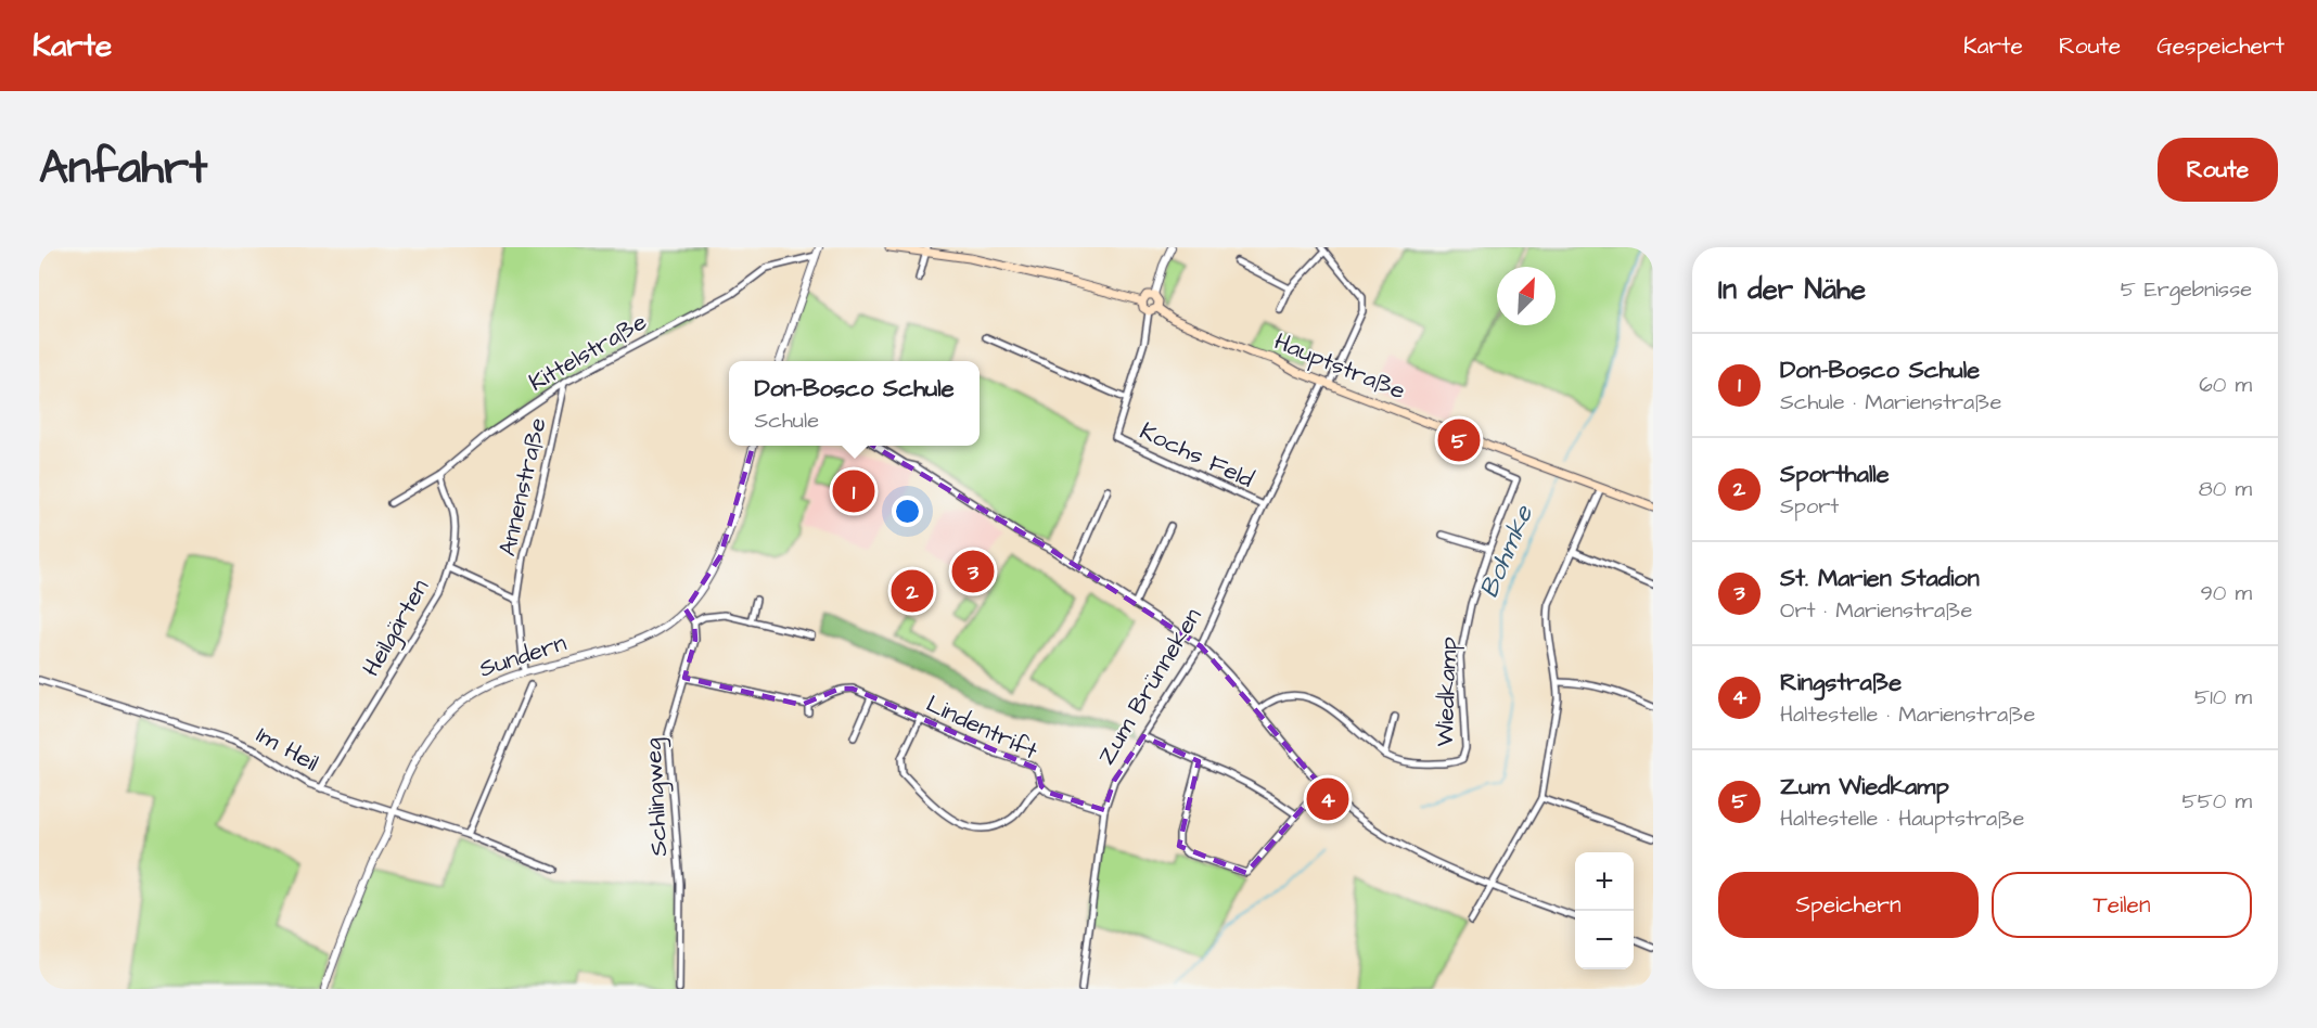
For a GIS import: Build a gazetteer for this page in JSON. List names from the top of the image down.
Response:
{
  "streets": {
    "main road": ["Hauptstraße"],
    "street": [
      "Kittelstraße",
      "Kochs Feld",
      "Annenstraße",
      "Heilgärten",
      "Sundern",
      "Zum Brünneken",
      "Wiedkamp",
      "Lindentrift",
      "Im Heil",
      "Schlingweg"
    ]
  },
  "crossings": [
    ["Kittelstraße", "Annenstraße"],
    ["Kittelstraße", "Heilgärten"],
    ["Hauptstraße", "Zum Brünneken"],
    ["Kochs Feld", "Zum Brünneken"],
    ["Annenstraße", "Heilgärten"],
    ["Annenstraße", "Sundern"],
    ["Heilgärten", "Im Heil"],
    ["Sundern", "Im Heil"],
    ["Zum Brünneken", "Lindentrift"]
  ],
  "water": ["Bohmke"],
  "north": "top right",
  "page": {
    "header": "Karte",
    "nav": ["Karte", "Route", "Gespeichert"],
    "title": "Anfahrt",
    "buttons": [
      "Route",
      ["Speichern", "Teilen"]
    ],
    "heading": ["In der Nähe", "5 Ergebnisse"],
    "list": [
      {
        "mark": "1",
        "name": "Don-Bosco Schule",
        "note": "Schule · Marienstraße",
        "value": "60 m"
      },
      {
        "mark": "2",
        "name": "Sporthalle",
        "note": "Sport",
        "value": "80 m"
      },
      {
        "mark": "3",
        "name": "St. Marien Stadion",
        "note": "Ort · Marienstraße",
        "value": "90 m"
      },
      {
        "mark": "4",
        "name": "Ringstraße",
        "note": "Haltestelle · Marienstraße",
        "value": "510 m"
      },
      {
        "mark": "5",
        "name": "Zum Wiedkamp",
        "note": "Haltestelle · Hauptstraße",
        "value": "550 m"
      }
    ],
    "popup": ["Don-Bosco Schule", "Schule"],
    "pins": [
      "5",
      "1",
      "3",
      "2",
      "4"
    ],
    "map_buttons": ["+", "−"]
  }
}
